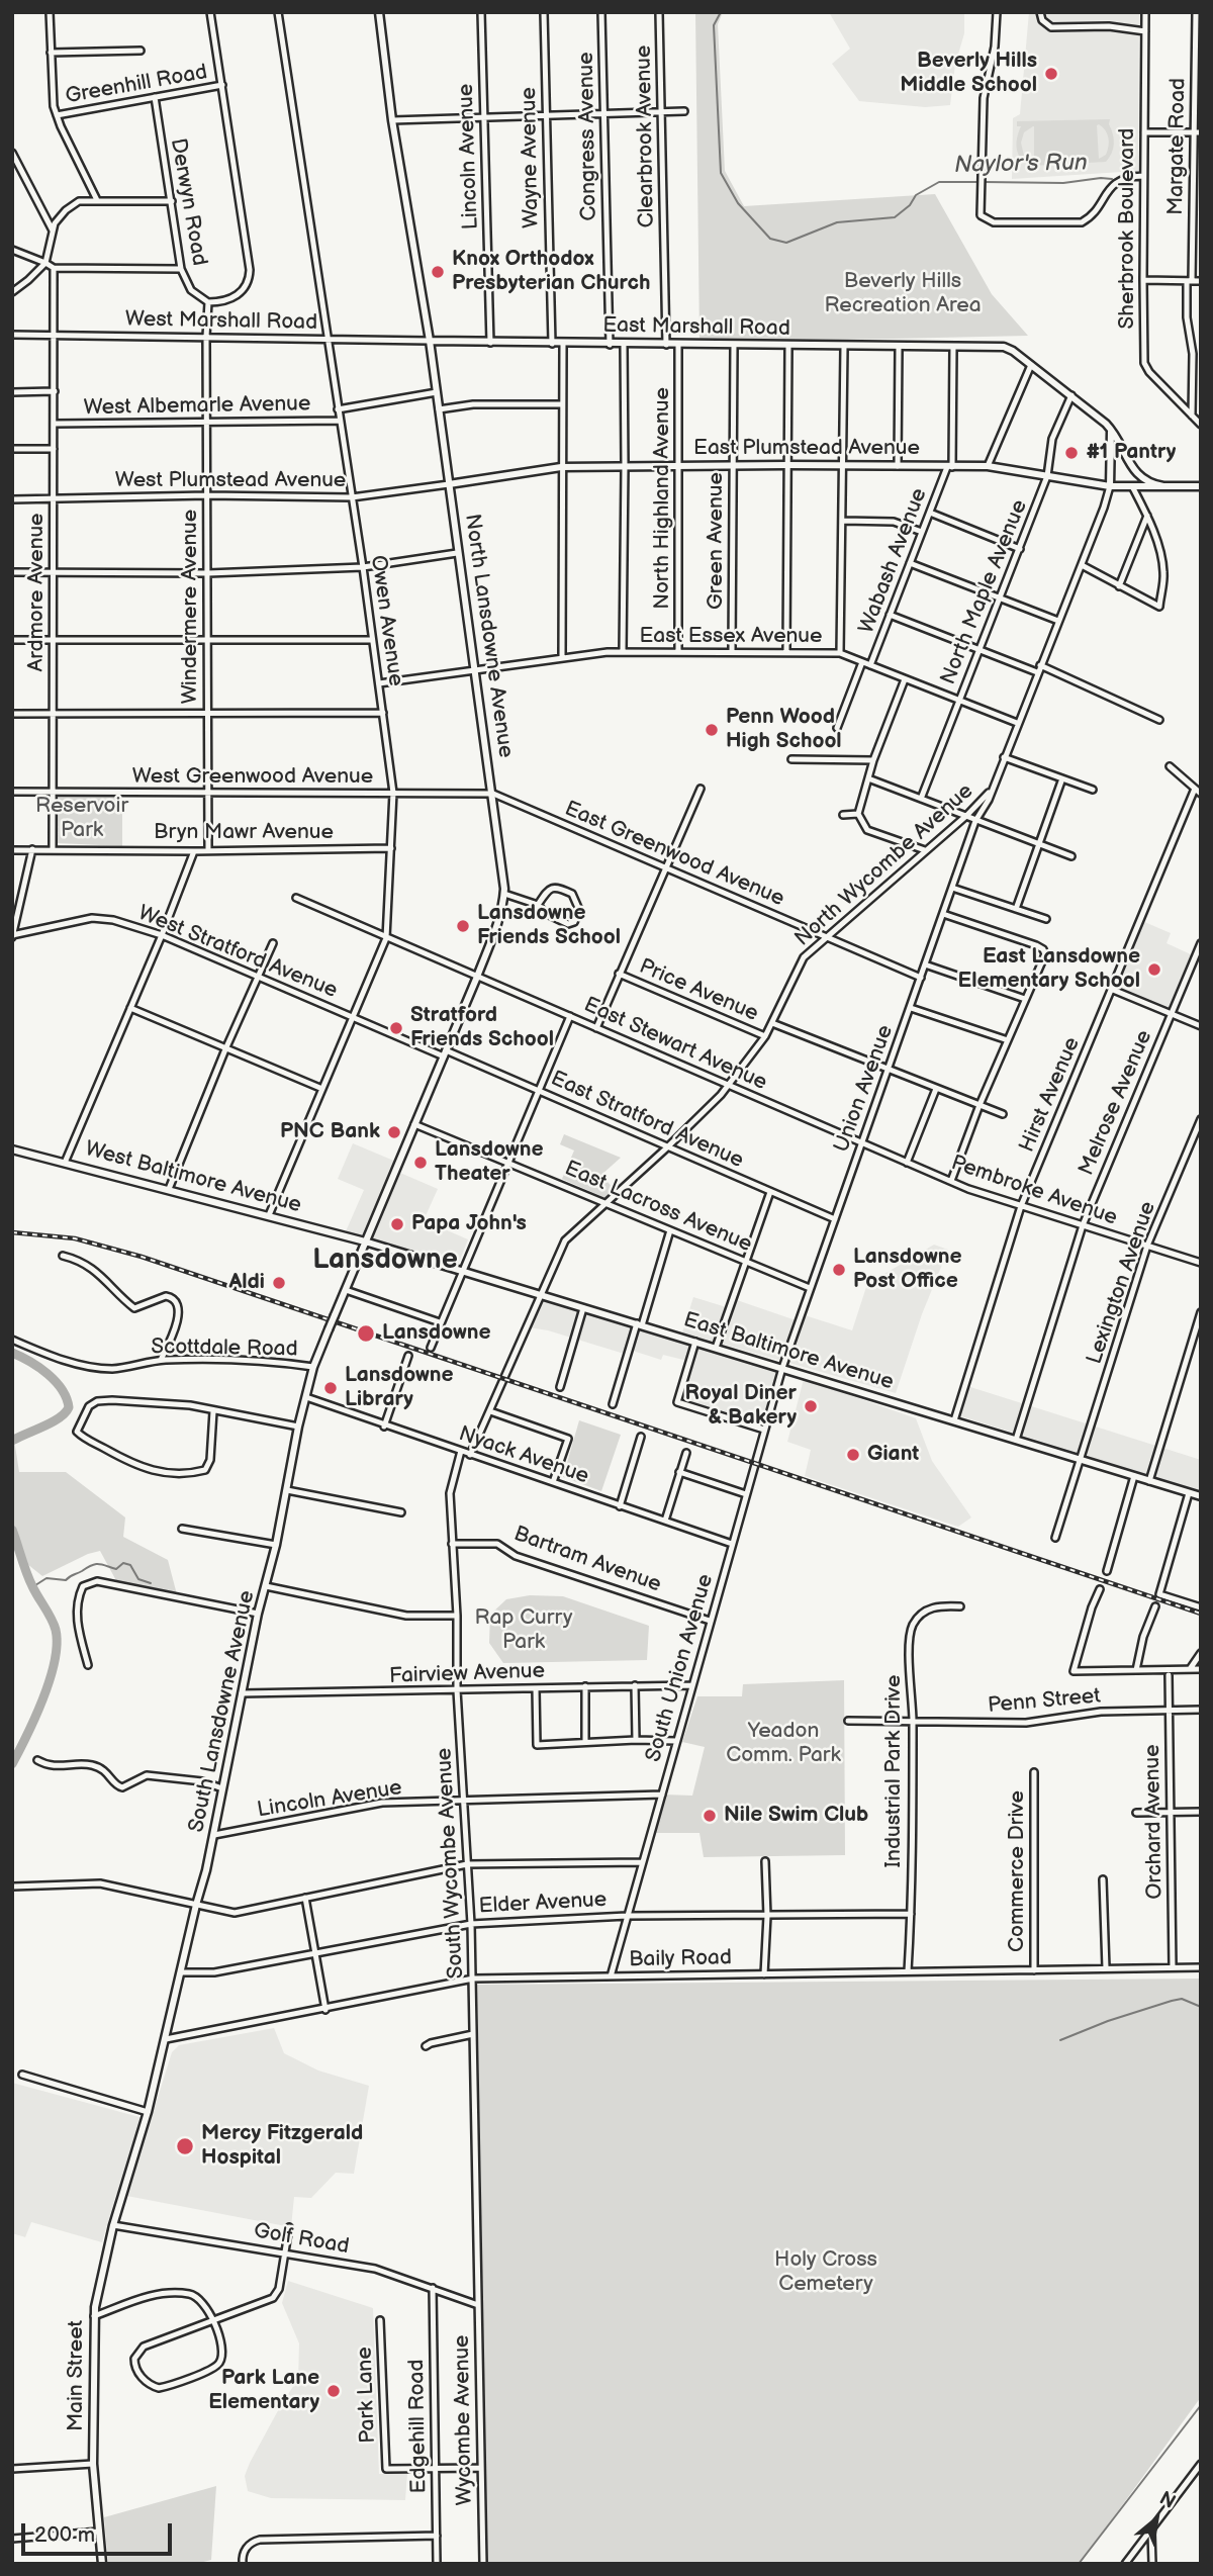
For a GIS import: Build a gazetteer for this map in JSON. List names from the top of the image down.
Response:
{
  "streets": {
    "main road": [
      "East Marshall Road",
      "East Plumstead Avenue",
      "North Lansdowne Avenue",
      "West Baltimore Avenue",
      "East Baltimore Avenue",
      "South Lansdowne Avenue",
      "Main Street"
    ],
    "street": [
      "Greenhill Road",
      "Congress Avenue",
      "Clearbrook Avenue",
      "Margate Road",
      "Lincoln Avenue",
      "Wayne Avenue",
      "Derwyn Road",
      "Sherbrook Boulevard",
      "West Marshall Road",
      "West Albemarle Avenue",
      "West Plumstead Avenue",
      "North Highland Avenue",
      "Green Avenue",
      "Wabash Avenue",
      "Ardmore Avenue",
      "North Maple Avenue",
      "Windermere Avenue",
      "Owen Avenue",
      "East Essex Avenue",
      "West Greenwood Avenue",
      "Bryn Mawr Avenue",
      "East Greenwood Avenue",
      "North Wycombe Avenue",
      "West Stratford Avenue",
      "Price Avenue",
      "East Stewart Avenue",
      "Union Avenue",
      "Hirst Avenue",
      "Melrose Avenue",
      "East Stratford Avenue",
      "Pembroke Avenue",
      "East Lacross Avenue",
      "Lexington Avenue",
      "Scottdale Road",
      "Nyack Avenue",
      "Bartram Avenue",
      "South Union Avenue",
      "Fairview Avenue",
      "Penn Street",
      "Industrial Park Drive",
      "Orchard Avenue",
      "South Wycombe Avenue",
      "Commerce Drive",
      "Elder Avenue",
      "Baily Road",
      "Golf Road",
      "Park Lane",
      "Wycombe Avenue",
      "Edgehill Road"
    ]
  },
  "crossings": [
    ["Greenhill Road", "Derwyn Road"],
    ["Congress Avenue", "East Marshall Road"],
    ["Clearbrook Avenue", "East Marshall Road"],
    ["Margate Road", "Sherbrook Boulevard"],
    ["Lincoln Avenue", "East Marshall Road"],
    ["Lincoln Avenue", "South Union Avenue"],
    ["Lincoln Avenue", "South Lansdowne Avenue"],
    ["Lincoln Avenue", "South Wycombe Avenue"],
    ["Wayne Avenue", "East Marshall Road"],
    ["Derwyn Road", "Windermere Avenue"],
    ["West Marshall Road", "East Marshall Road"],
    ["West Marshall Road", "Ardmore Avenue"],
    ["West Marshall Road", "Windermere Avenue"],
    ["West Marshall Road", "Owen Avenue"],
    ["West Marshall Road", "North Lansdowne Avenue"],
    ["East Marshall Road", "East Plumstead Avenue"],
    ["East Marshall Road", "North Highland Avenue"],
    ["East Marshall Road", "Green Avenue"],
    ["East Marshall Road", "North Maple Avenue"],
    ["East Marshall Road", "North Lansdowne Avenue"],
    ["West Albemarle Avenue", "Ardmore Avenue"],
    ["West Albemarle Avenue", "Windermere Avenue"],
    ["West Albemarle Avenue", "Owen Avenue"],
    ["West Albemarle Avenue", "North Lansdowne Avenue"],
    ["East Plumstead Avenue", "West Plumstead Avenue"],
    ["East Plumstead Avenue", "North Highland Avenue"],
    ["East Plumstead Avenue", "Green Avenue"],
    ["East Plumstead Avenue", "Wabash Avenue"],
    ["East Plumstead Avenue", "North Maple Avenue"],
    ["East Plumstead Avenue", "North Lansdowne Avenue"],
    ["East Plumstead Avenue", "North Wycombe Avenue"],
    ["West Plumstead Avenue", "Ardmore Avenue"],
    ["West Plumstead Avenue", "Windermere Avenue"],
    ["West Plumstead Avenue", "Owen Avenue"],
    ["West Plumstead Avenue", "North Lansdowne Avenue"],
    ["North Highland Avenue", "East Essex Avenue"],
    ["Green Avenue", "East Essex Avenue"],
    ["Wabash Avenue", "East Essex Avenue"],
    ["Ardmore Avenue", "West Greenwood Avenue"],
    ["Ardmore Avenue", "Bryn Mawr Avenue"],
    ["North Maple Avenue", "East Essex Avenue"],
    ["Windermere Avenue", "West Greenwood Avenue"],
    ["Windermere Avenue", "Bryn Mawr Avenue"],
    ["Owen Avenue", "East Essex Avenue"],
    ["Owen Avenue", "West Greenwood Avenue"],
    ["Owen Avenue", "Bryn Mawr Avenue"],
    ["Owen Avenue", "West Stratford Avenue"],
    ["Owen Avenue", "East Stewart Avenue"],
    ["Owen Avenue", "West Baltimore Avenue"],
    ["North Lansdowne Avenue", "East Essex Avenue"],
    ["North Lansdowne Avenue", "West Greenwood Avenue"],
    ["North Lansdowne Avenue", "East Greenwood Avenue"],
    ["North Lansdowne Avenue", "West Stratford Avenue"],
    ["North Lansdowne Avenue", "East Stewart Avenue"],
    ["North Lansdowne Avenue", "East Stratford Avenue"],
    ["North Lansdowne Avenue", "West Baltimore Avenue"],
    ["North Lansdowne Avenue", "East Lacross Avenue"],
    ["North Lansdowne Avenue", "East Baltimore Avenue"],
    ["North Lansdowne Avenue", "South Lansdowne Avenue"],
    ["East Essex Avenue", "North Wycombe Avenue"],
    ["West Greenwood Avenue", "East Greenwood Avenue"],
    ["East Greenwood Avenue", "North Wycombe Avenue"],
    ["East Greenwood Avenue", "Union Avenue"],
    ["North Wycombe Avenue", "Price Avenue"],
    ["North Wycombe Avenue", "East Stewart Avenue"],
    ["North Wycombe Avenue", "Union Avenue"],
    ["North Wycombe Avenue", "East Stratford Avenue"],
    ["North Wycombe Avenue", "East Lacross Avenue"],
    ["North Wycombe Avenue", "East Baltimore Avenue"],
    ["West Stratford Avenue", "East Stratford Avenue"],
    ["East Stewart Avenue", "Union Avenue"],
    ["East Stewart Avenue", "Pembroke Avenue"],
    ["Union Avenue", "East Stratford Avenue"],
    ["Union Avenue", "Pembroke Avenue"],
    ["Union Avenue", "East Lacross Avenue"],
    ["Union Avenue", "East Baltimore Avenue"],
    ["Union Avenue", "South Union Avenue"],
    ["Hirst Avenue", "Pembroke Avenue"],
    ["Hirst Avenue", "East Baltimore Avenue"],
    ["Melrose Avenue", "Pembroke Avenue"],
    ["Melrose Avenue", "East Baltimore Avenue"],
    ["West Baltimore Avenue", "East Baltimore Avenue"],
    ["West Baltimore Avenue", "South Lansdowne Avenue"],
    ["Pembroke Avenue", "Lexington Avenue"],
    ["Lexington Avenue", "East Baltimore Avenue"],
    ["Scottdale Road", "South Lansdowne Avenue"],
    ["East Baltimore Avenue", "South Union Avenue"],
    ["East Baltimore Avenue", "South Lansdowne Avenue"],
    ["Nyack Avenue", "South Union Avenue"],
    ["Nyack Avenue", "South Lansdowne Avenue"],
    ["Nyack Avenue", "South Wycombe Avenue"],
    ["Bartram Avenue", "South Union Avenue"],
    ["Bartram Avenue", "South Wycombe Avenue"],
    ["South Union Avenue", "Fairview Avenue"],
    ["South Union Avenue", "Elder Avenue"],
    ["South Union Avenue", "Baily Road"],
    ["Fairview Avenue", "South Lansdowne Avenue"],
    ["Fairview Avenue", "South Wycombe Avenue"],
    ["Penn Street", "Industrial Park Drive"],
    ["Penn Street", "Orchard Avenue"],
    ["South Lansdowne Avenue", "Elder Avenue"],
    ["South Lansdowne Avenue", "Baily Road"],
    ["South Lansdowne Avenue", "Main Street"],
    ["Industrial Park Drive", "Elder Avenue"],
    ["Industrial Park Drive", "Baily Road"],
    ["Orchard Avenue", "Baily Road"],
    ["South Wycombe Avenue", "Elder Avenue"],
    ["South Wycombe Avenue", "Baily Road"],
    ["South Wycombe Avenue", "Wycombe Avenue"],
    ["Commerce Drive", "Baily Road"],
    ["Golf Road", "Main Street"],
    ["Golf Road", "Wycombe Avenue"],
    ["Golf Road", "Edgehill Road"],
    ["Park Lane", "Edgehill Road"]
  ],
  "districts": ["Lansdowne"],
  "water": ["Naylor's Run"],
  "parks": [
    "Beverly Hills Recreation Area",
    "Reservoir Park",
    "Rap Curry Park",
    "Yeadon Comm. Park",
    "Holy Cross Cemetery"
  ],
  "places": [
    "Beverly Hills Middle School",
    "Knox Orthodox Presbyterian Church",
    "#1 Pantry",
    "Penn Wood High School",
    "Lansdowne Friends School",
    "East Lansdowne Elementary School",
    "Stratford Friends School",
    "PNC Bank",
    "Lansdowne Theater",
    "Papa John's",
    "Lansdowne Post Office",
    "Aldi",
    "Lansdowne",
    "Lansdowne Library",
    "Royal Diner & Bakery",
    "Giant",
    "Nile Swim Club",
    "Mercy Fitzgerald Hospital",
    "Park Lane Elementary"
  ],
  "scale_bar": "200 m",
  "north": "top right"
}
